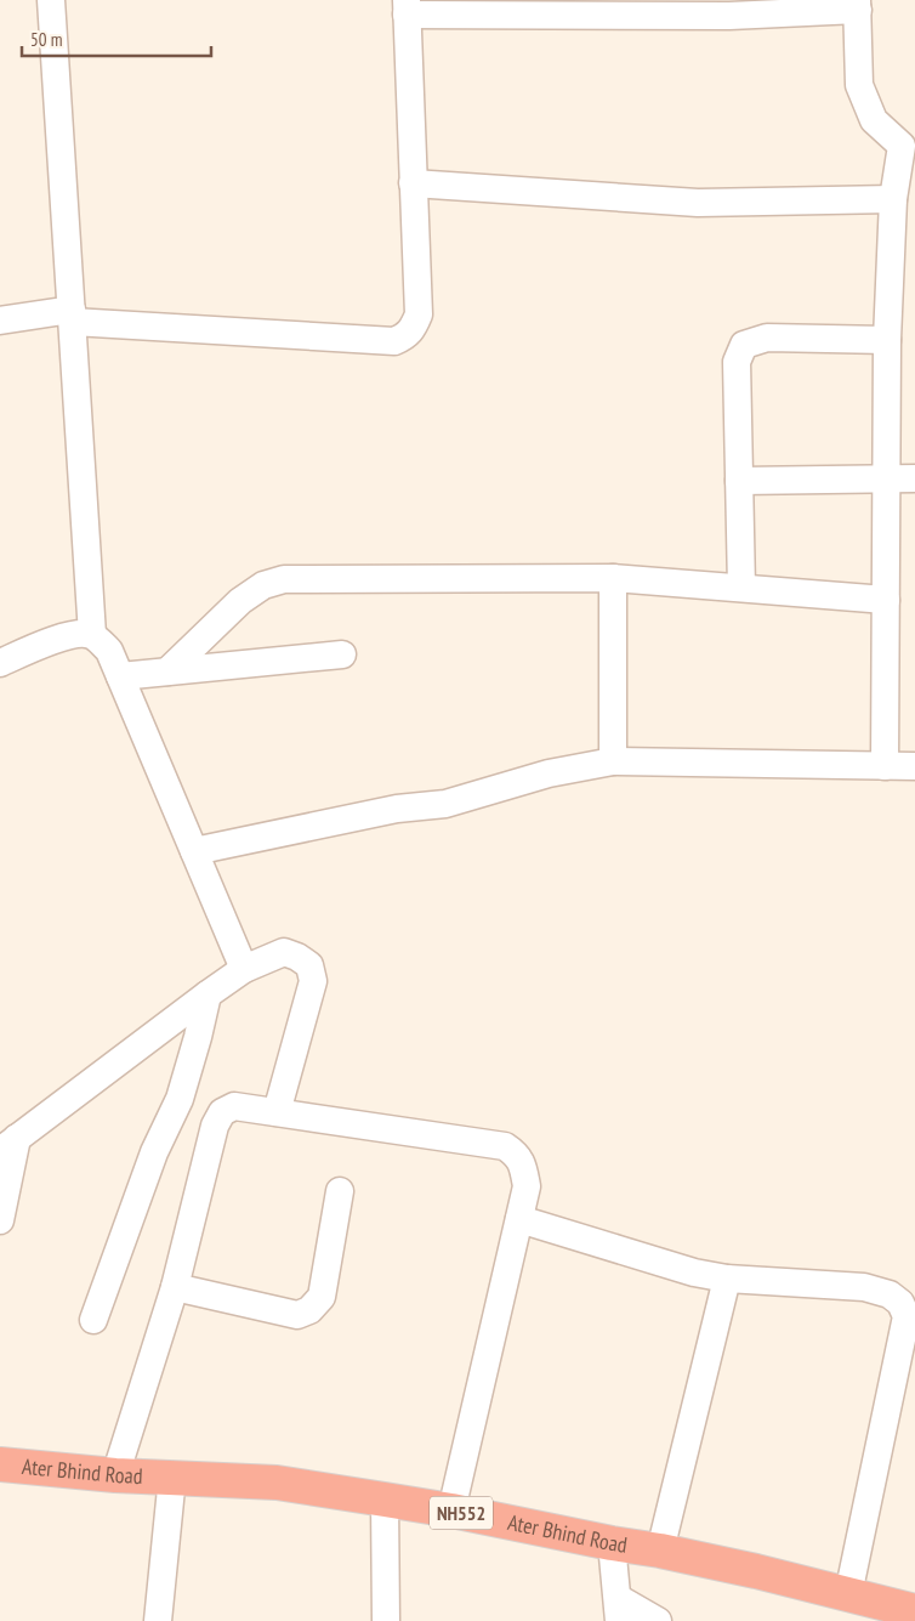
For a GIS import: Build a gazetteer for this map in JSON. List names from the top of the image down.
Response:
{
  "streets": {
    "highway": ["Ater Bhind Road", "NH552"]
  },
  "scale_bar": "50 m"
}
